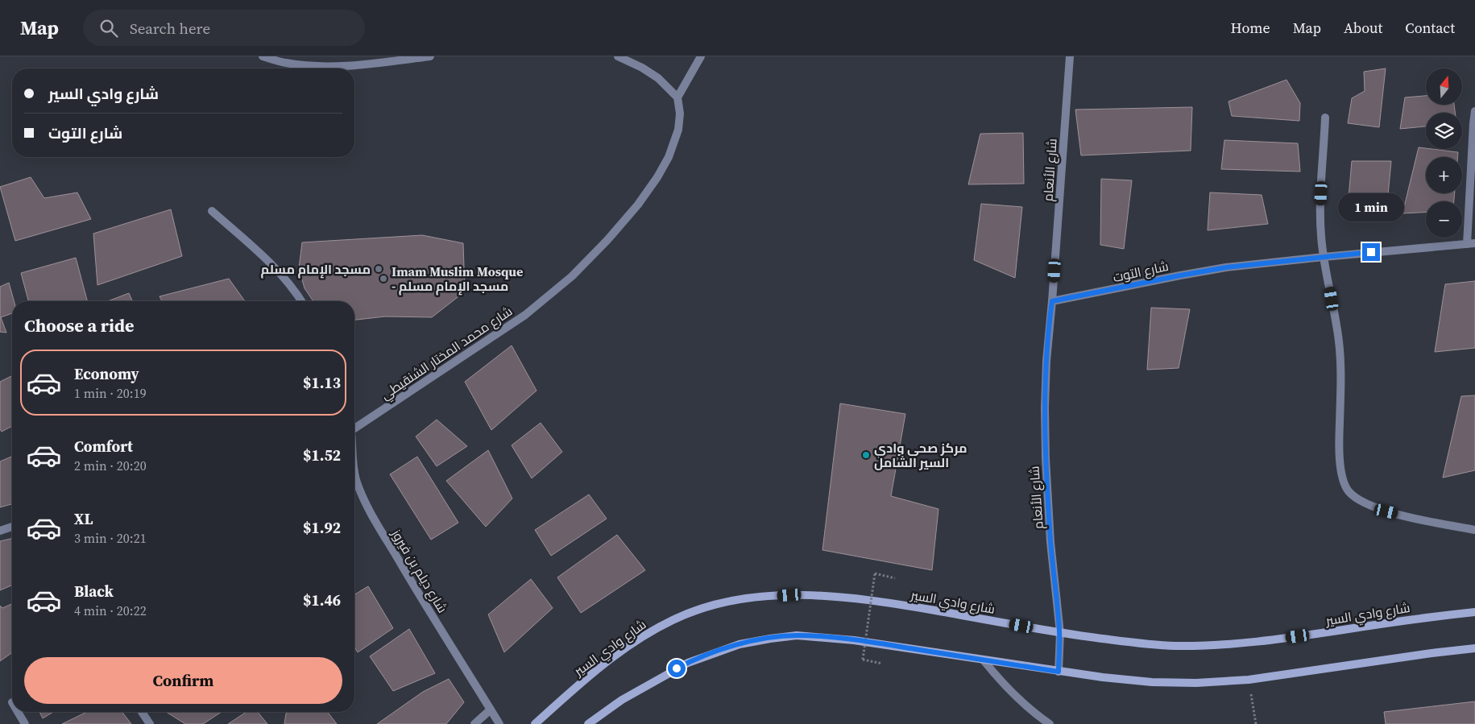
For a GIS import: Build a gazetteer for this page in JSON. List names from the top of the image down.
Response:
{
  "streets": {
    "main road": ["شارع وادي السير"],
    "street": [
      "شارع الأنعام",
      "شارع التوت",
      "شارع محمد المختار الشنقيطي",
      "شارع ديلم بن فيروز"
    ]
  },
  "crossings": [
    ["شارع الأنعام", "شارع التوت"],
    ["شارع الأنعام", "شارع وادي السير"]
  ],
  "places": ["مسجد الإمام مسلم", "Imam Muslim Mosque - مسجد الإمام مسلم", "مركز صحي وادي السير الشامل"],
  "north": "top",
  "page": {
    "header": "Map",
    "search": "Search here",
    "nav": [
      "Home",
      "Map",
      "About",
      "Contact"
    ],
    "map_buttons": ["+", "−"],
    "banner": ["شارع وادي السير", "شارع التوت"],
    "bubble": "1 min",
    "heading": "Choose a ride",
    "list": [
      {
        "name": "Economy",
        "note": "1 min · 20:19",
        "value": "$1.13"
      },
      {
        "name": "Comfort",
        "note": "2 min · 20:20",
        "value": "$1.52"
      },
      {
        "name": "XL",
        "note": "3 min · 20:21",
        "value": "$1.92"
      },
      {
        "name": "Black",
        "note": "4 min · 20:22",
        "value": "$1.46"
      }
    ],
    "buttons": "Confirm"
  }
}
